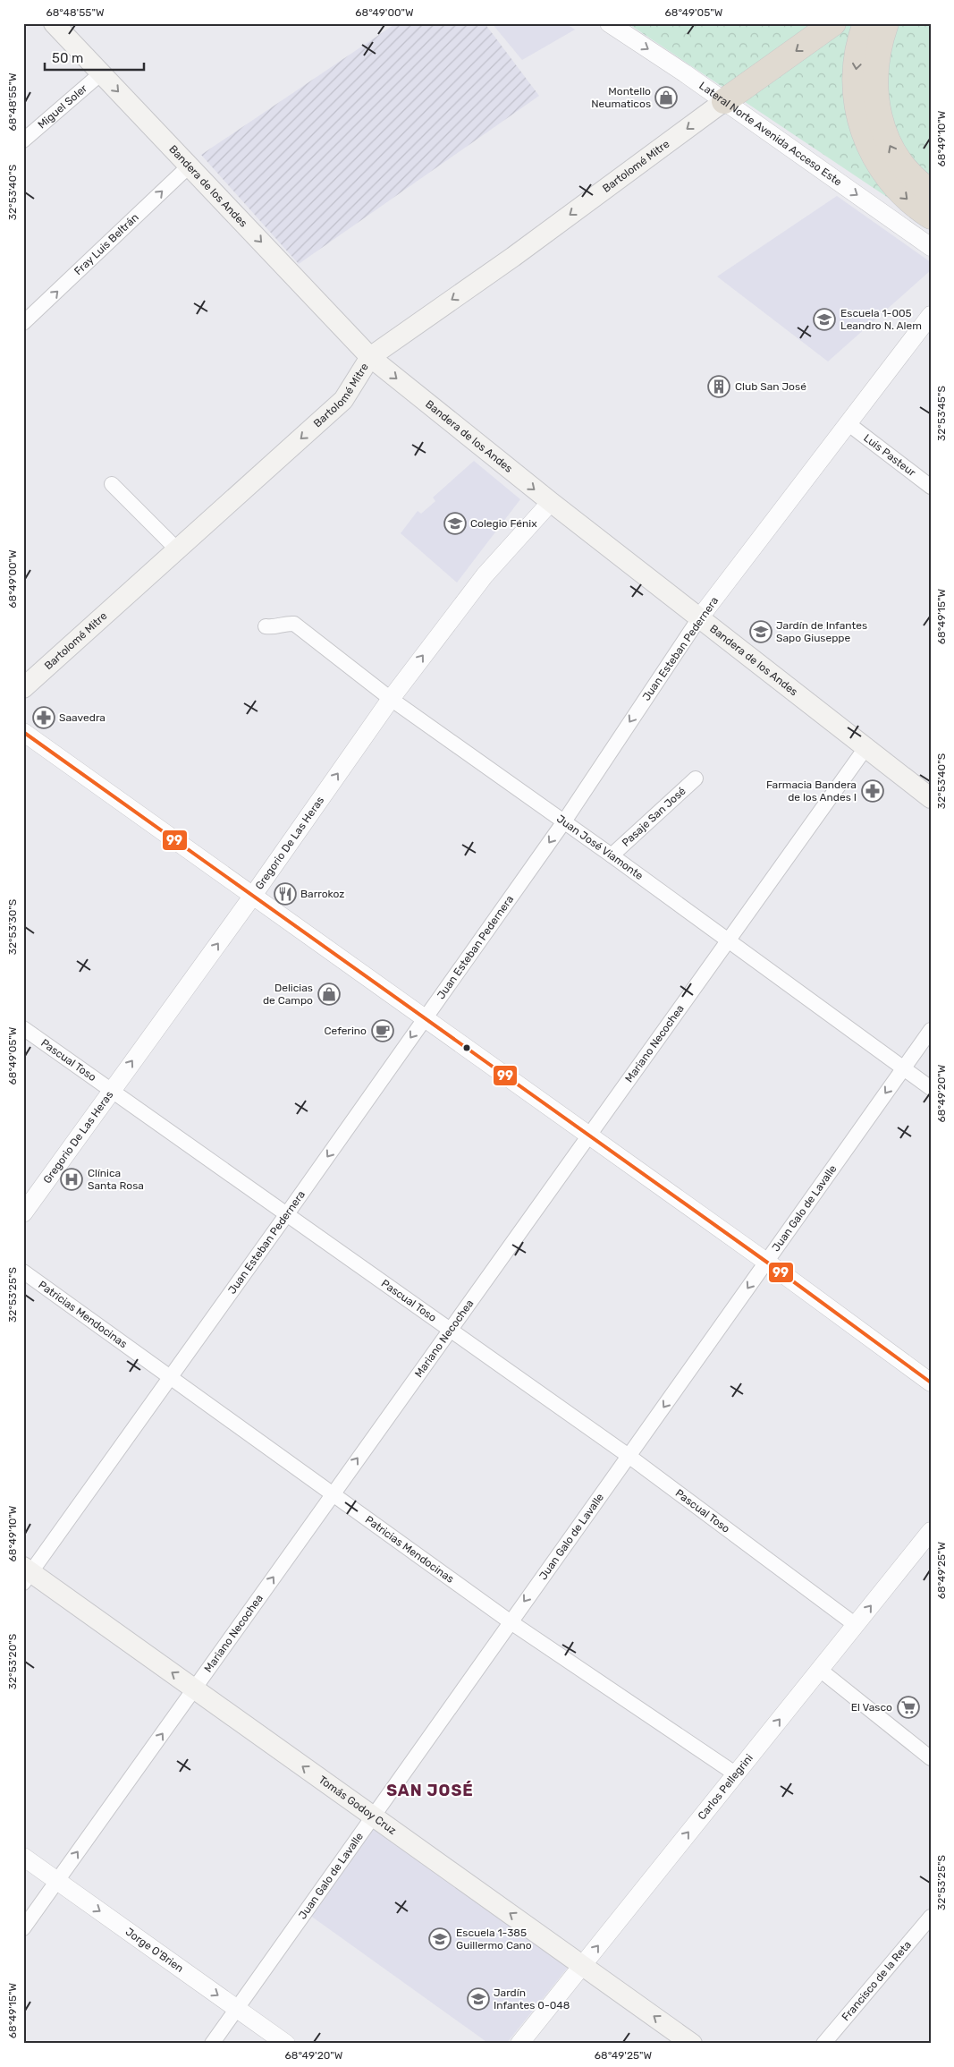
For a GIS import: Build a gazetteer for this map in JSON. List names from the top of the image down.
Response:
{
  "streets": {
    "main road": ["Bartolomé Mitre", "Bandera de los Andes", "Tomás Godoy Cruz"],
    "street": [
      "Miguel Soler",
      "Lateral Norte Avenida Acceso Este",
      "Fray Luis Beltrán",
      "Luis Pasteur",
      "Juan Esteban Pedernera",
      "Pasaje San José",
      "Gregorio De Las Heras",
      "Juan José Viamonte",
      "Mariano Necochea",
      "Pascual Toso",
      "Juan Galo de Lavalle",
      "Patricias Mendocinas",
      "Carlos Pellegrini",
      "Jorge O'Brien",
      "Francisco de la Reta"
    ]
  },
  "crossings": [
    ["Miguel Soler", "Bandera de los Andes"],
    ["Lateral Norte Avenida Acceso Este", "Bartolomé Mitre"],
    ["Bartolomé Mitre", "Bandera de los Andes"],
    ["Bandera de los Andes", "Fray Luis Beltrán"],
    ["Bandera de los Andes", "Juan Esteban Pedernera"],
    ["Bandera de los Andes", "Gregorio De Las Heras"],
    ["Bandera de los Andes", "Mariano Necochea"],
    ["Luis Pasteur", "Juan Esteban Pedernera"],
    ["Juan Esteban Pedernera", "Juan José Viamonte"],
    ["Juan Esteban Pedernera", "Pascual Toso"],
    ["Juan Esteban Pedernera", "Patricias Mendocinas"],
    ["Juan Esteban Pedernera", "Tomás Godoy Cruz"],
    ["Pasaje San José", "Juan José Viamonte"],
    ["Gregorio De Las Heras", "Juan José Viamonte"],
    ["Gregorio De Las Heras", "Pascual Toso"],
    ["Juan José Viamonte", "Mariano Necochea"],
    ["Juan José Viamonte", "Juan Galo de Lavalle"],
    ["Mariano Necochea", "Pascual Toso"],
    ["Mariano Necochea", "Patricias Mendocinas"],
    ["Mariano Necochea", "Tomás Godoy Cruz"],
    ["Mariano Necochea", "Jorge O'Brien"],
    ["Pascual Toso", "Juan Galo de Lavalle"],
    ["Pascual Toso", "Carlos Pellegrini"],
    ["Juan Galo de Lavalle", "Patricias Mendocinas"],
    ["Juan Galo de Lavalle", "Tomás Godoy Cruz"],
    ["Juan Galo de Lavalle", "Jorge O'Brien"],
    ["Patricias Mendocinas", "Carlos Pellegrini"],
    ["Carlos Pellegrini", "Tomás Godoy Cruz"]
  ],
  "one_way": [
    "Lateral Norte Avenida Acceso Este",
    "Bartolomé Mitre",
    "Bandera de los Andes",
    "Fray Luis Beltrán",
    "Juan Esteban Pedernera",
    "Gregorio De Las Heras",
    "Mariano Necochea",
    "Juan Galo de Lavalle",
    "Carlos Pellegrini",
    "Tomás Godoy Cruz",
    "Jorge O'Brien"
  ],
  "districts": ["SAN JOSÉ"],
  "places": {
    "shop": ["Montello Neumaticos", "Delicias de Campo"],
    "school or university": [
      "Escuela 1-005 Leandro N. Alem",
      "Colegio Fénix",
      "Jardín de Infantes Sapo Giuseppe",
      "Escuela 1-385 Guillermo Cano",
      "Jardín Infantes 0-048"
    ],
    "building": ["Club San José"],
    "pharmacy": ["Saavedra", "Farmacia Bandera de los Andes I"],
    "restaurant": ["Barrokoz"],
    "cafe": ["Ceferino"],
    "hospital": ["Clínica Santa Rosa"],
    "supermarket": ["El Vasco"]
  },
  "lines": ["transit line 99"],
  "scale_bar": "50 m",
  "coordinates": [
    "68°48'55\"W",
    "68°49'00\"W",
    "68°49'05\"W",
    "68°49'10\"W",
    "32°53'40\"S",
    "32°53'45\"S",
    "68°49'15\"W",
    "32°53'30\"S",
    "68°49'20\"W",
    "32°53'25\"S",
    "68°49'25\"W",
    "32°53'20\"S"
  ]
}
